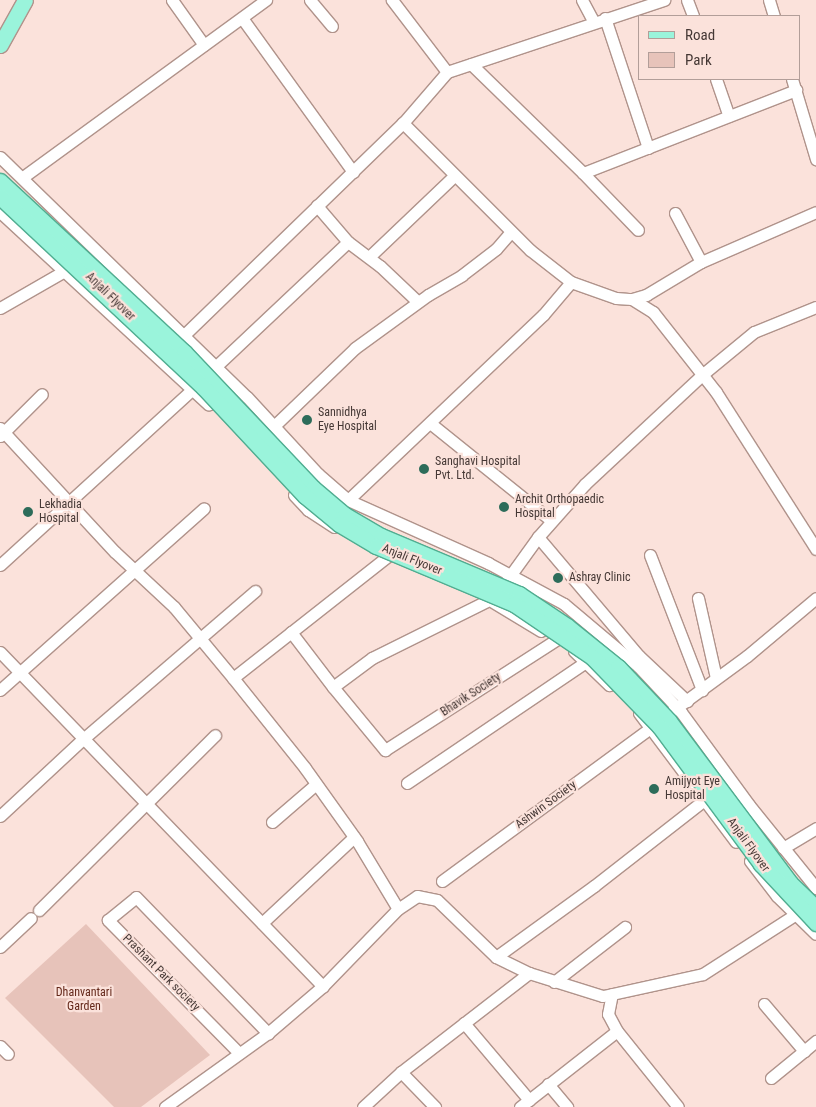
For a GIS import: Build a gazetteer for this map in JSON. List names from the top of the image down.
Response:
{
  "streets": {
    "main road": ["Anjali Flyover"],
    "street": ["Bhavik Society", "Ashwin Society", "Prashant Park society"]
  },
  "parks": ["Dhanvantari Garden"],
  "places": [
    "Sannidhya Eye Hospital",
    "Sanghavi Hospital Pvt. Ltd.",
    "Archit Orthopaedic Hospital",
    "Lekhadia Hospital",
    "Ashray Clinic",
    "Amijyot Eye Hospital"
  ],
  "legend": ["Road", "Park"]
}
